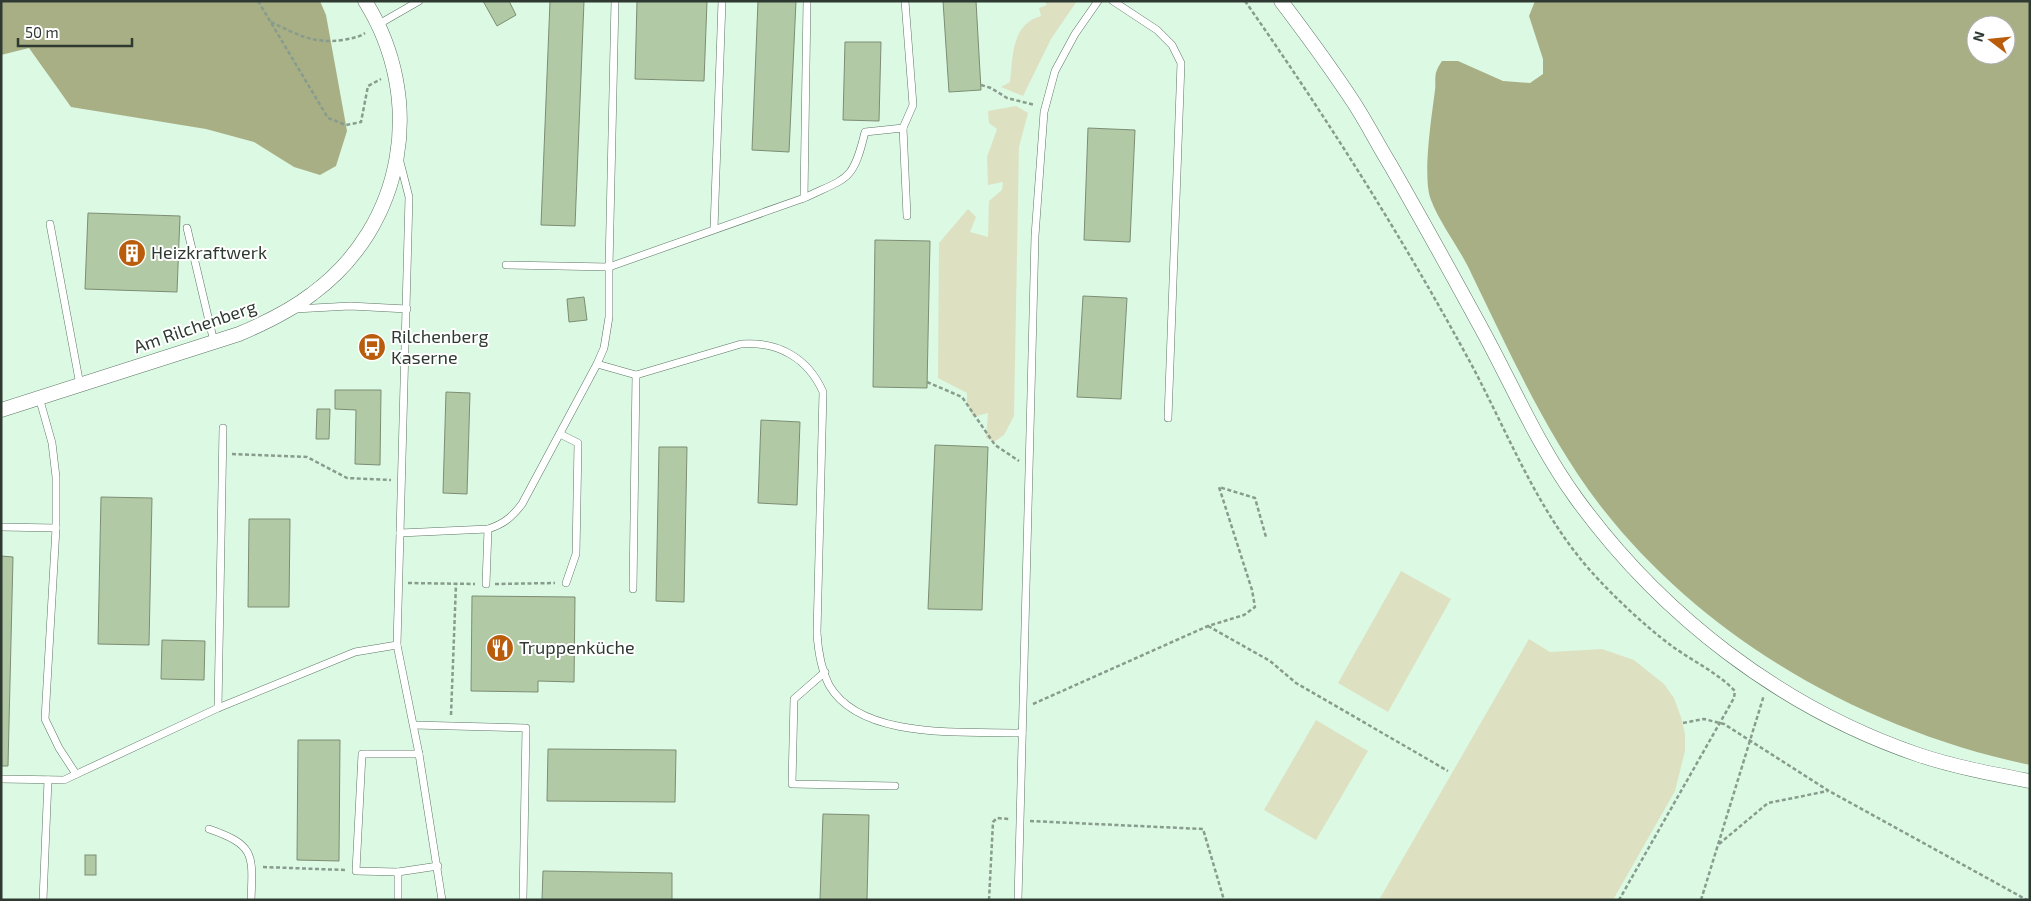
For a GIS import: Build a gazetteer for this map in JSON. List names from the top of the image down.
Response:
{
  "streets": {
    "street": ["Am Rilchenberg"]
  },
  "places": {
    "building": ["Heizkraftwerk"],
    "bus stop": ["Rilchenberg Kaserne"],
    "restaurant": ["Truppenküche"]
  },
  "scale_bar": "50 m",
  "north": "left"
}
